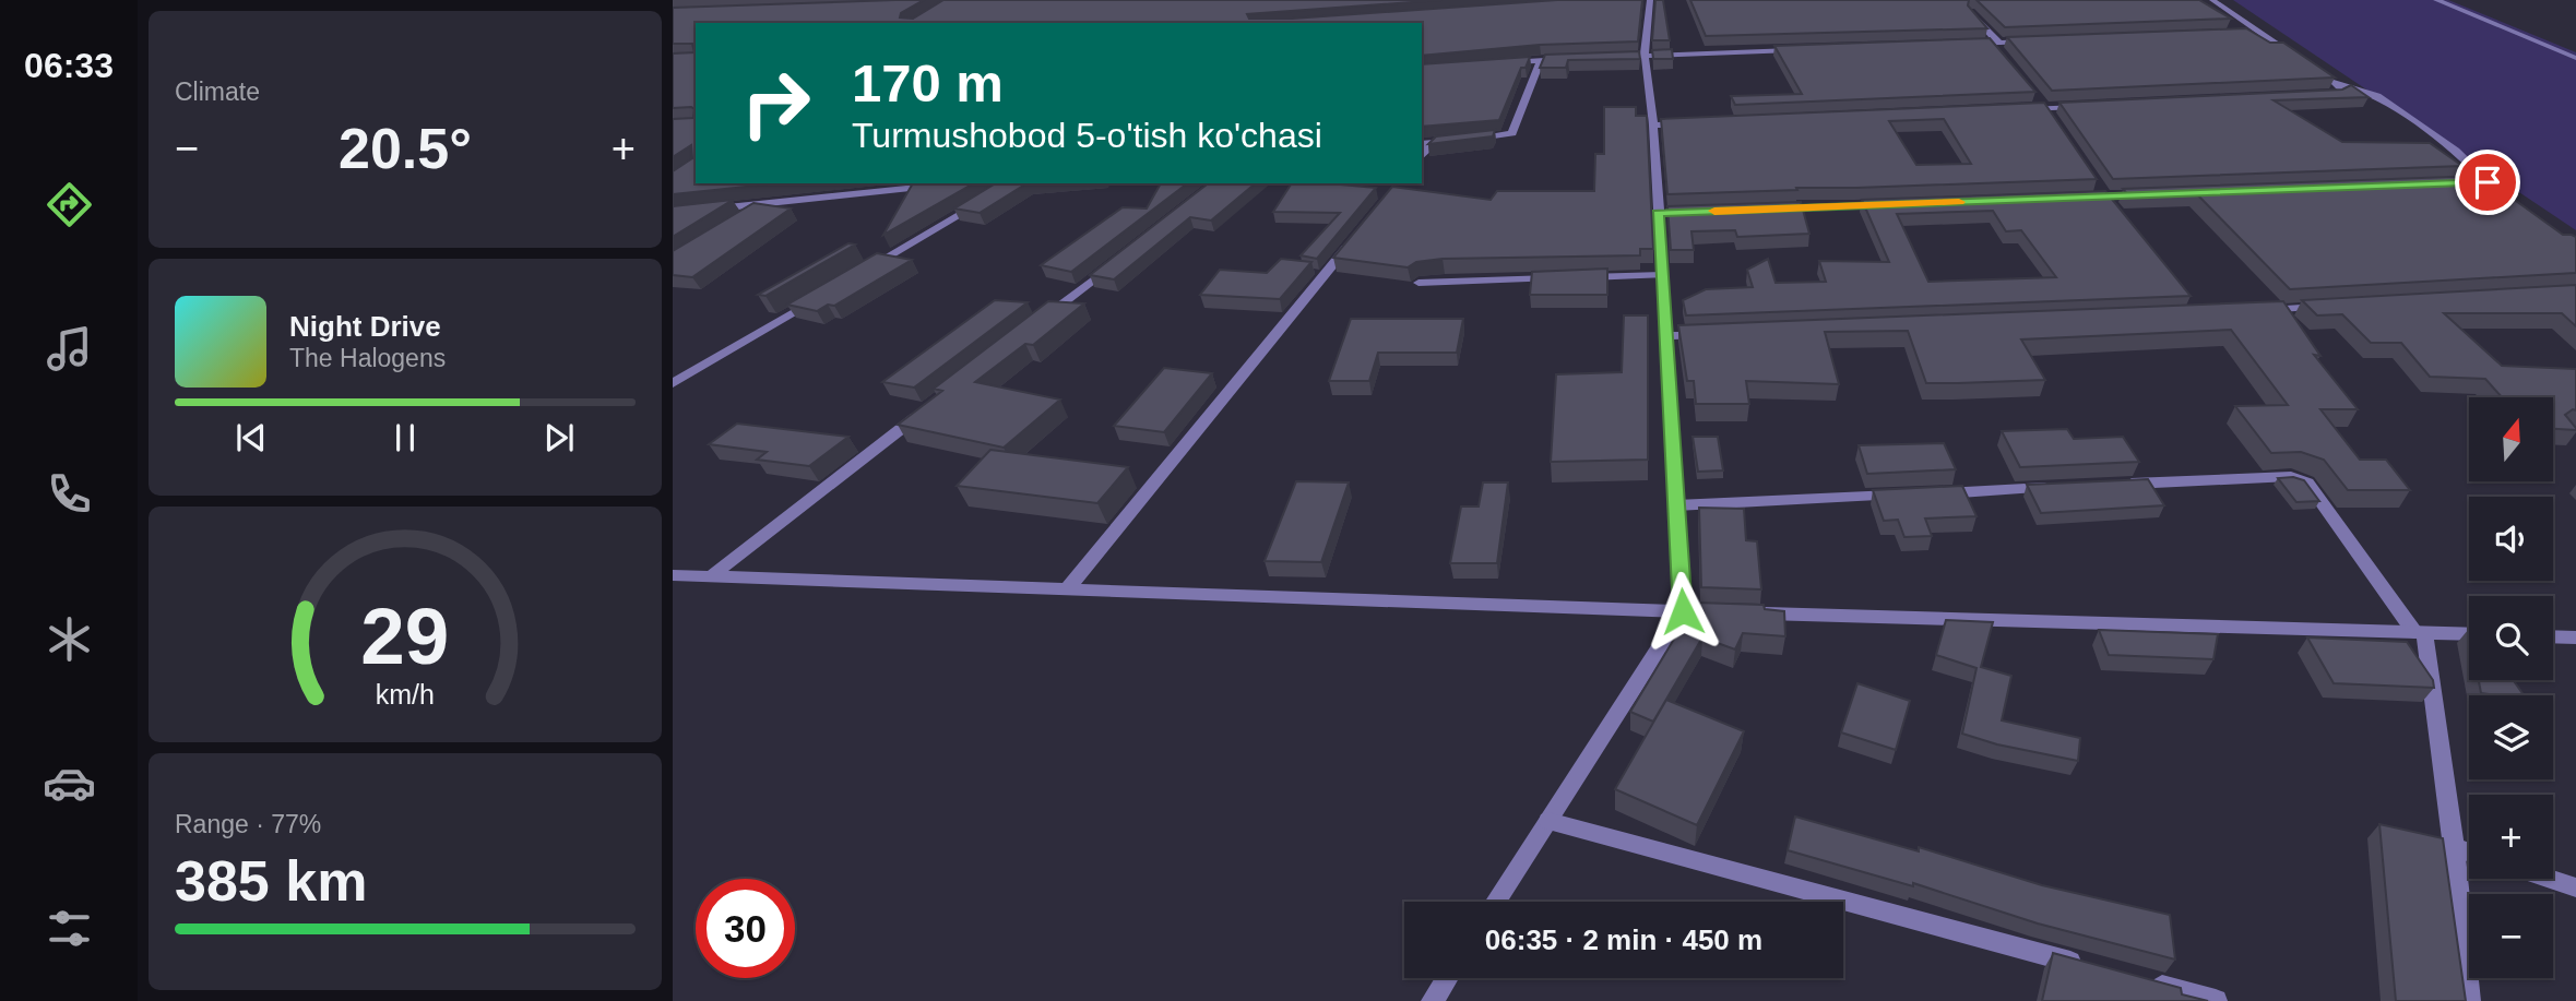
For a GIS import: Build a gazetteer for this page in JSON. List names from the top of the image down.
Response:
{
  "north": "top",
  "page": {
    "tabs": "06:33",
    "tile": [
      "Climate",
      ["Range · 77%", "385 km"]
    ],
    "turn": ["170 m", "Turmushobod 5-o'tish ko'chasi"],
    "heat": ["−", "20.5°", "+"],
    "song": ["Night Drive", "The Halogens"],
    "map_buttons": ["+", "−"],
    "limit": "30",
    "trip": "06:35 · 2 min · 450 m",
    "gauge": ["29", "km/h"]
  }
}
